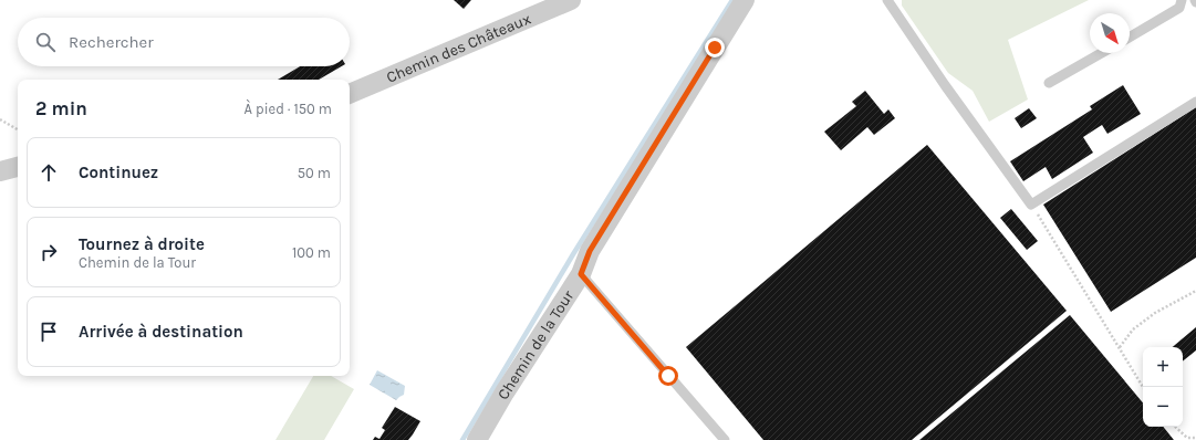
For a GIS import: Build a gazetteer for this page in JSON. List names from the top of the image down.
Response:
{
  "streets": {
    "street": ["Chemin des Châteaux", "Chemin de la Tour"]
  },
  "north": "bottom right",
  "page": {
    "search": "Rechercher",
    "heading": ["2 min", "À pied · 150 m"],
    "list": [
      ["Continuez", "50 m"],
      ["Tournez à droite", "Chemin de la Tour", "100 m"],
      "Arrivée à destination"
    ],
    "map_buttons": ["+", "−"]
  }
}
